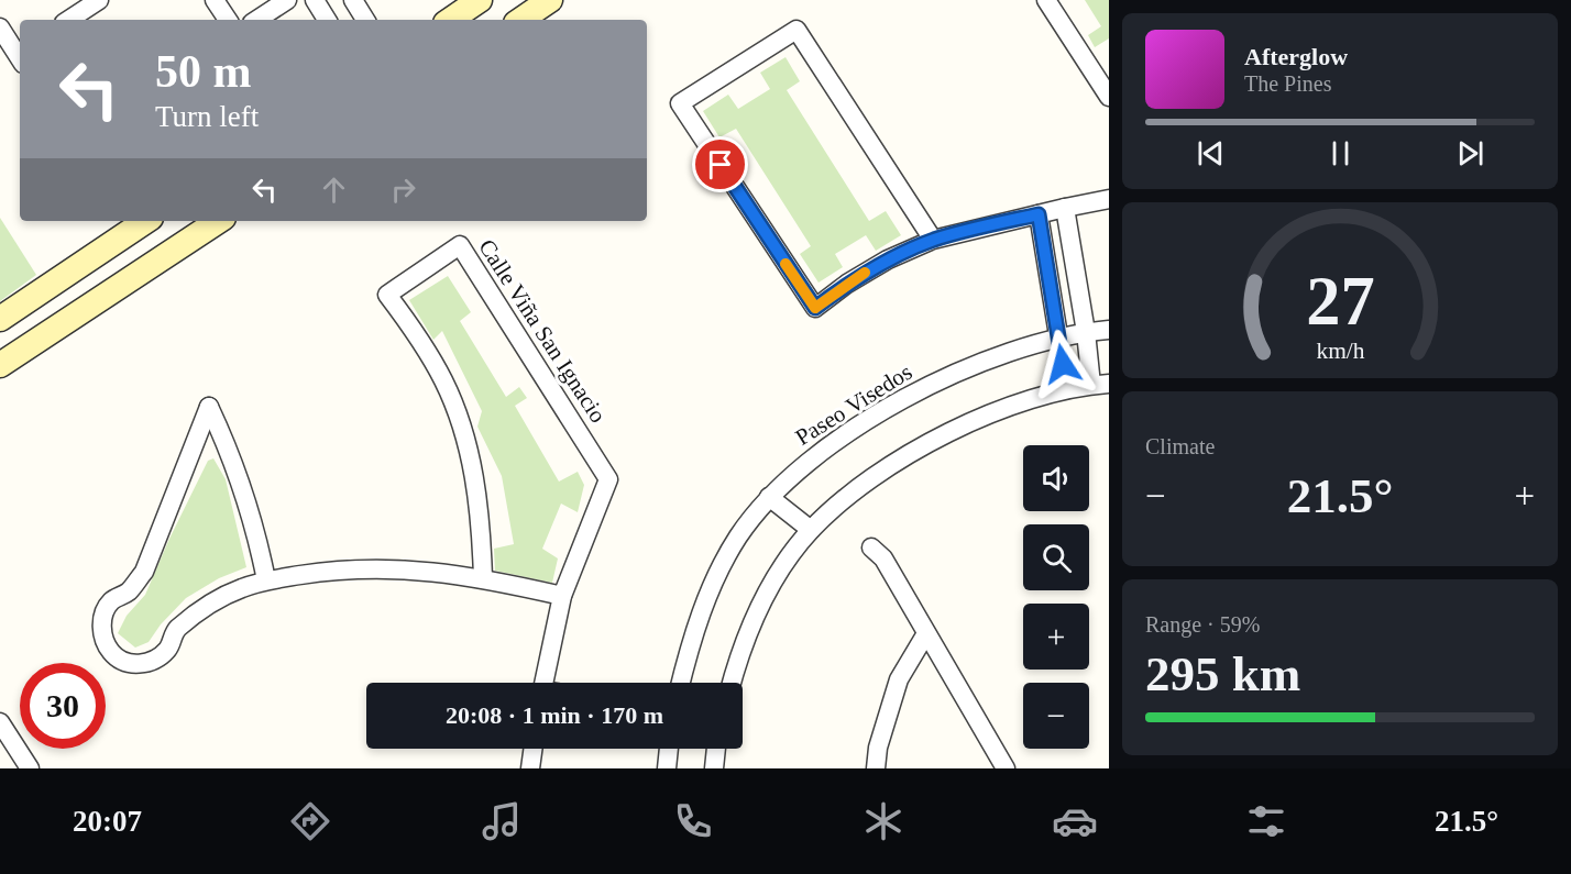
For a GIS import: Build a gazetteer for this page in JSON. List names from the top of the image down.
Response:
{
  "streets": {
    "street": ["Calle Viña San Ignacio", "Paseo Visedos"]
  },
  "page": {
    "turn": ["50 m", "Turn left"],
    "song": ["Afterglow", "The Pines"],
    "tile": [
      "Climate",
      ["Range · 59%", "295 km"]
    ],
    "map_buttons": ["+", "−"],
    "heat": ["−", "21.5°", "+"],
    "limit": "30",
    "trip": "20:08 · 1 min · 170 m",
    "tabs": ["20:07", "21.5°"],
    "gauge": ["27", "km/h"]
  }
}
